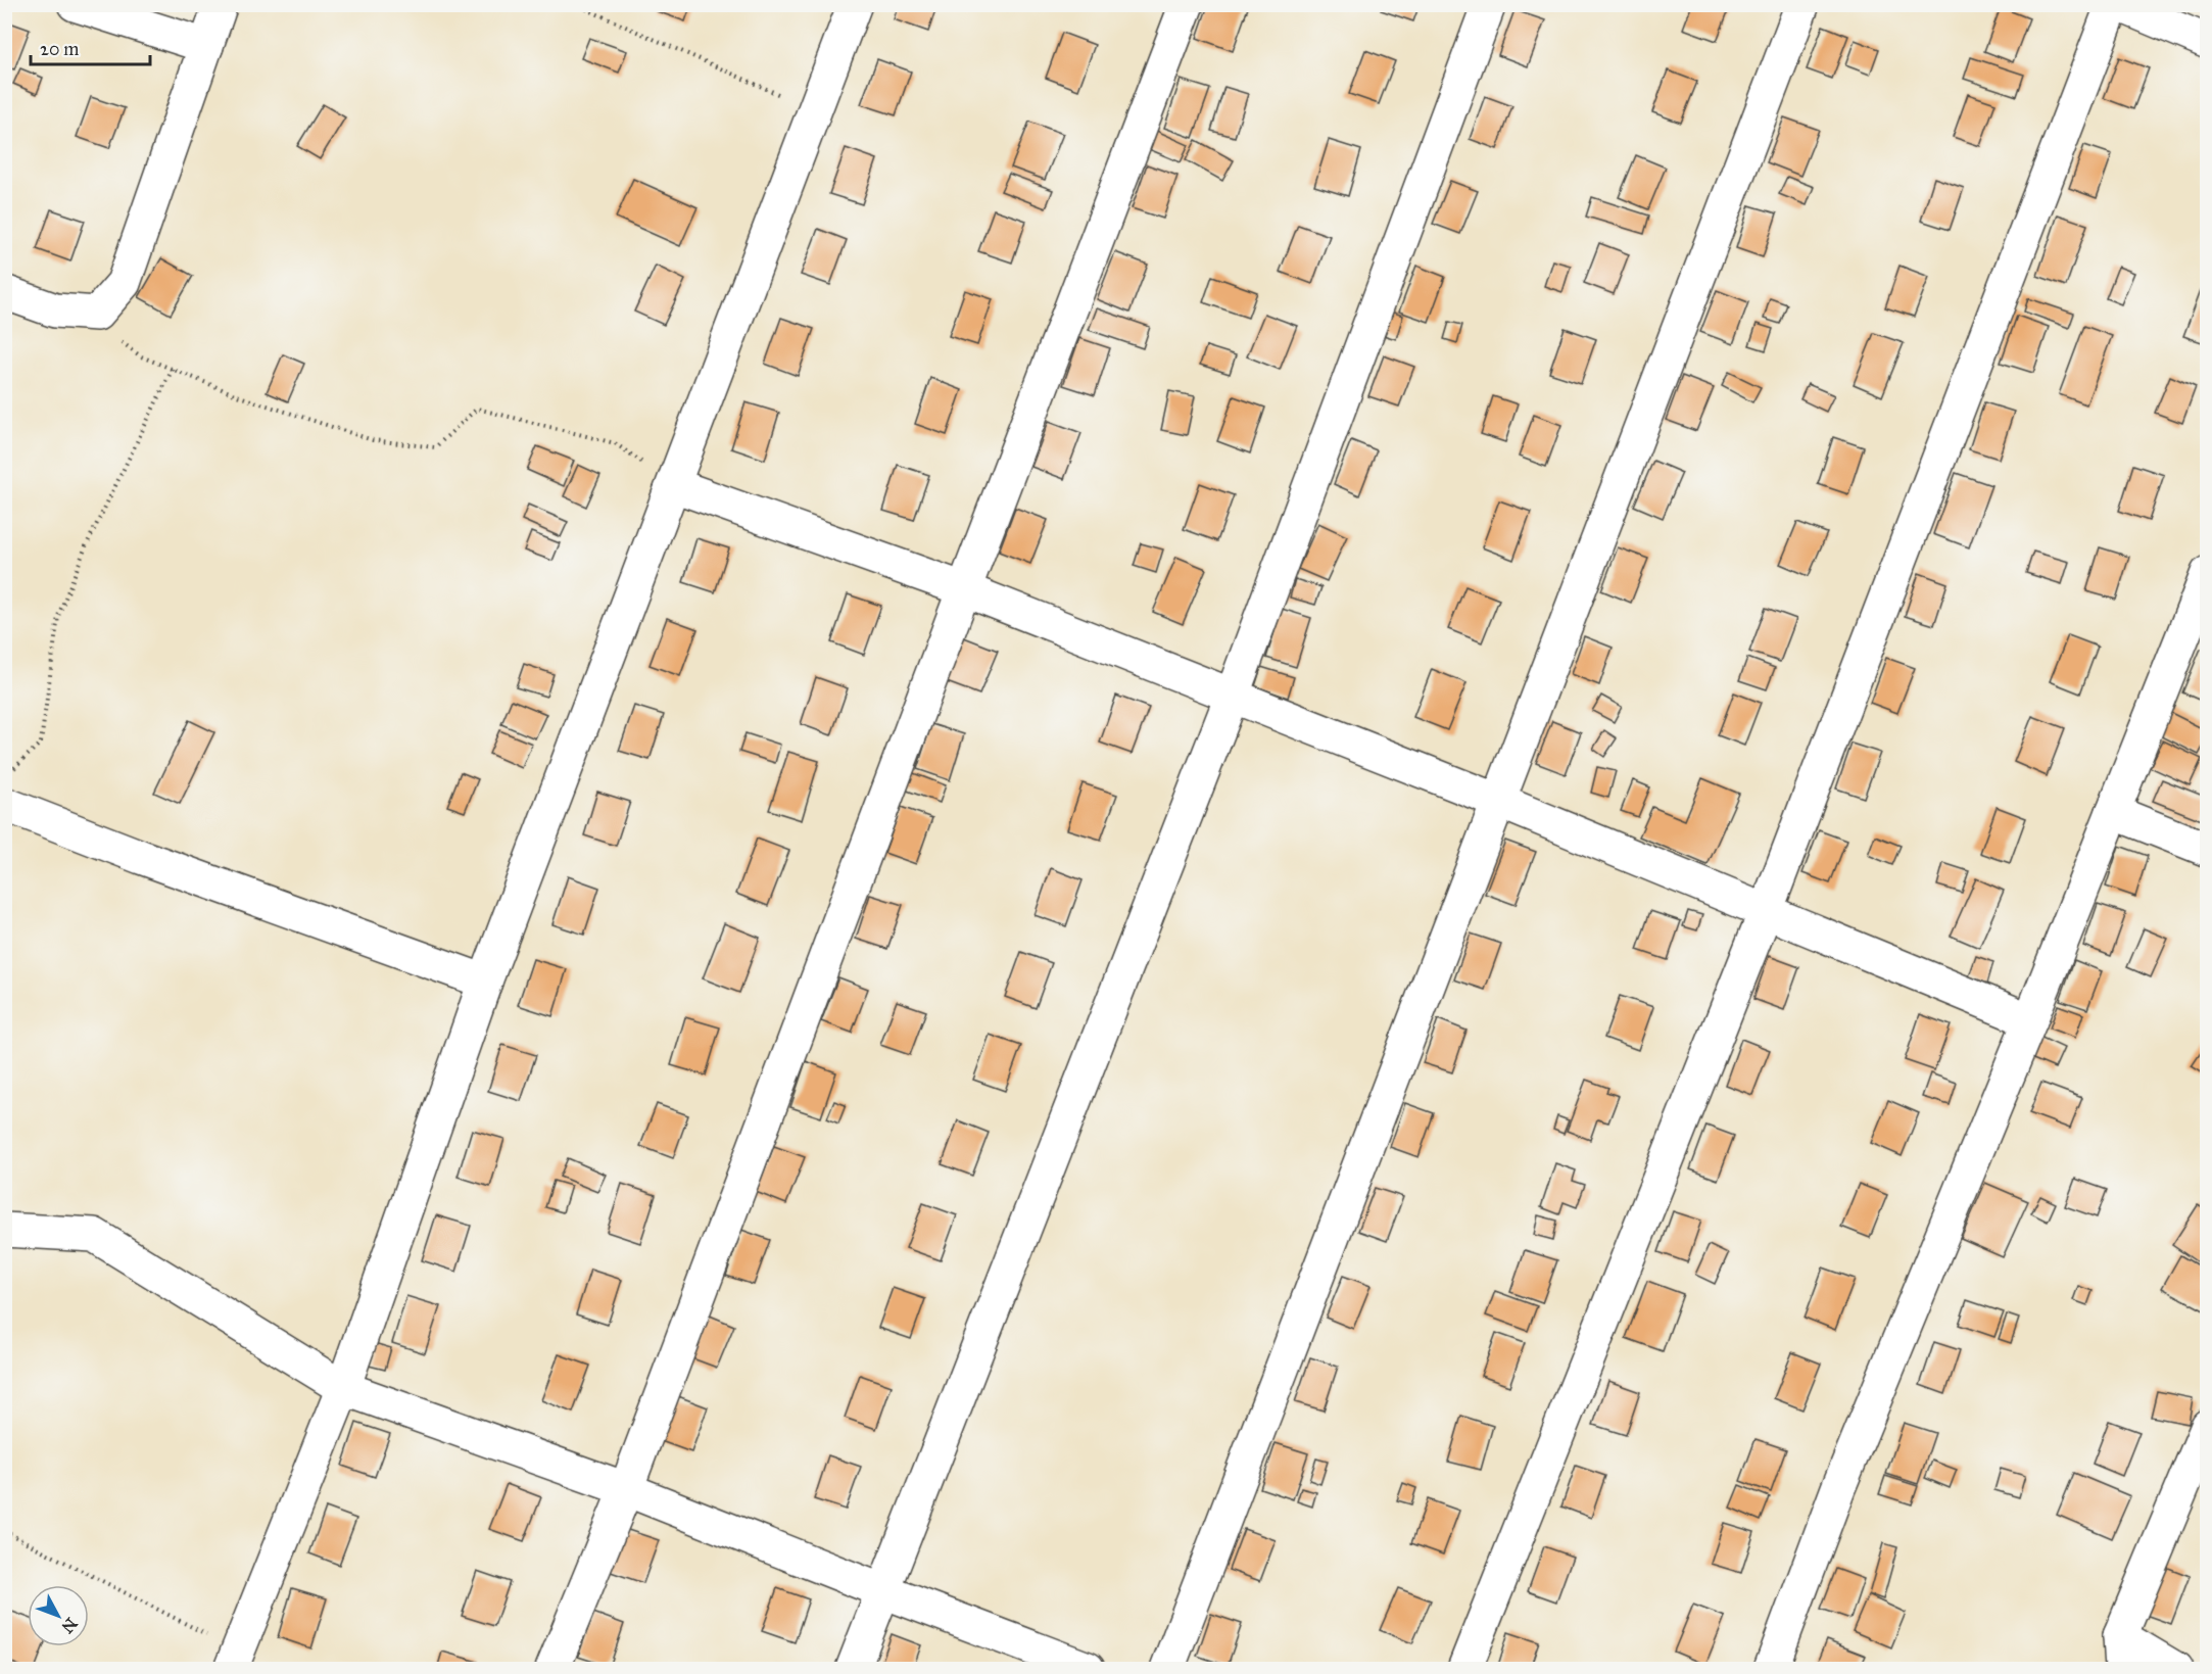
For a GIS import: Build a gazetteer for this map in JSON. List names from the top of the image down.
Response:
{
  "scale_bar": "20 m",
  "north": "bottom right"
}
